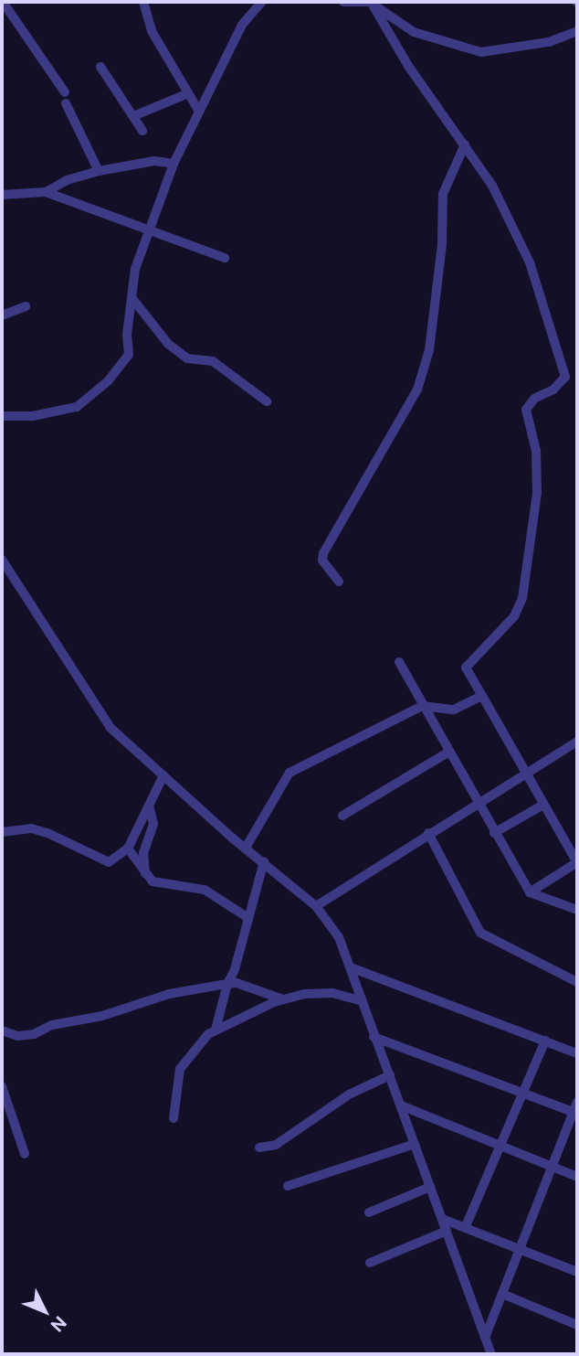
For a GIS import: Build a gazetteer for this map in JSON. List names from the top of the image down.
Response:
{
  "north": "bottom right"
}
